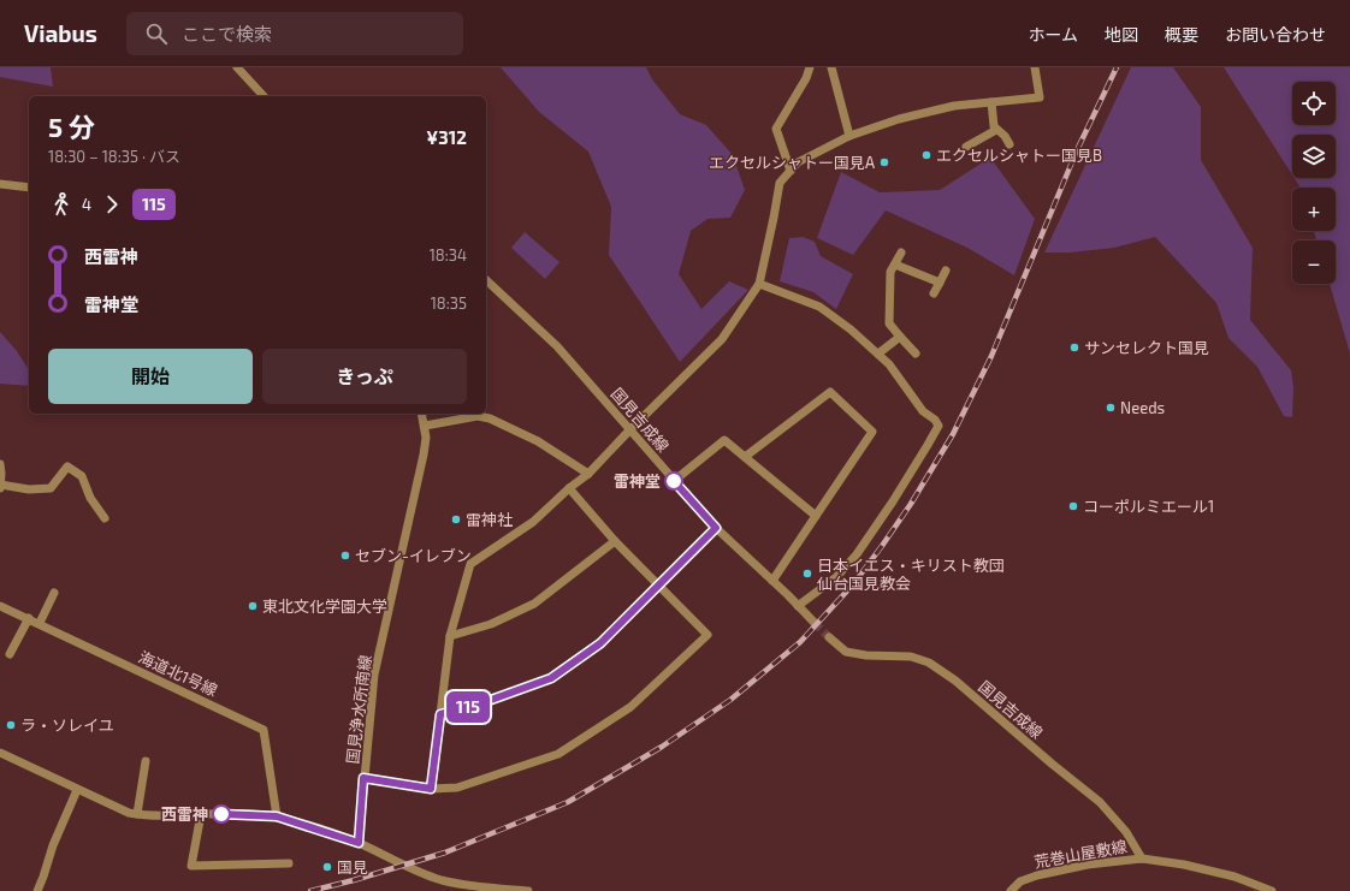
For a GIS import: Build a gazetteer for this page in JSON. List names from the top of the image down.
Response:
{
  "streets": {
    "street": [
      "国見吉成線",
      "海道北1号線",
      "国見浄水所南線",
      "荒巻山屋敷線"
    ]
  },
  "crossings": [
    ["国見吉成線", "荒巻山屋敷線"]
  ],
  "places": [
    "エクセルシャトー国見B",
    "エクセルシャトー国見A",
    "サンセレクト国見",
    "Needs",
    "雷神堂",
    "コーポルミエール1",
    "雷神社",
    "セブン-イレブン",
    "日本イエス・キリスト教団 仙台国見教会",
    "東北文化学園大学",
    "ラ・ソレイユ",
    "西雷神",
    "国見"
  ],
  "lines": ["bus line 115"],
  "page": {
    "header": "Viabus",
    "search": "ここで検索",
    "nav": [
      "ホーム",
      "地図",
      "概要",
      "お問い合わせ"
    ],
    "on_map": "115",
    "map_buttons": ["+", "−"],
    "heading": ["5 分", "18:30 – 18:35 · バス", "¥312"],
    "legs": ["4", "115"],
    "list": [
      {
        "name": "西雷神",
        "value": "18:34"
      },
      {
        "name": "雷神堂",
        "value": "18:35"
      }
    ],
    "buttons": ["開始", "きっぷ"]
  }
}
